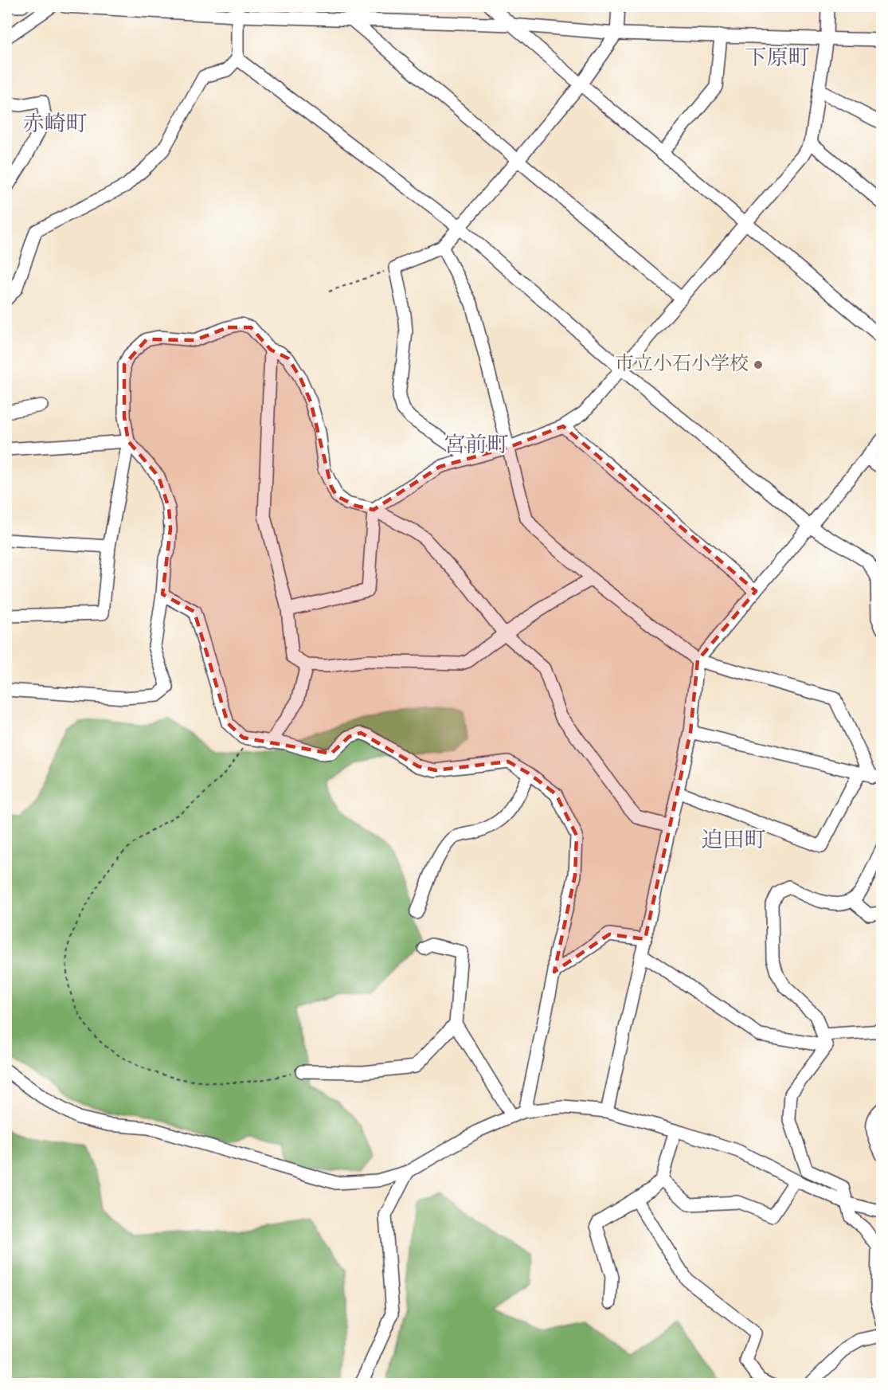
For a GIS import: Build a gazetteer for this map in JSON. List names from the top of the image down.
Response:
{
  "districts": [
    "下原町",
    "赤崎町",
    "宮前町",
    "迫田町"
  ],
  "places": ["市立小石小学校"]
}
